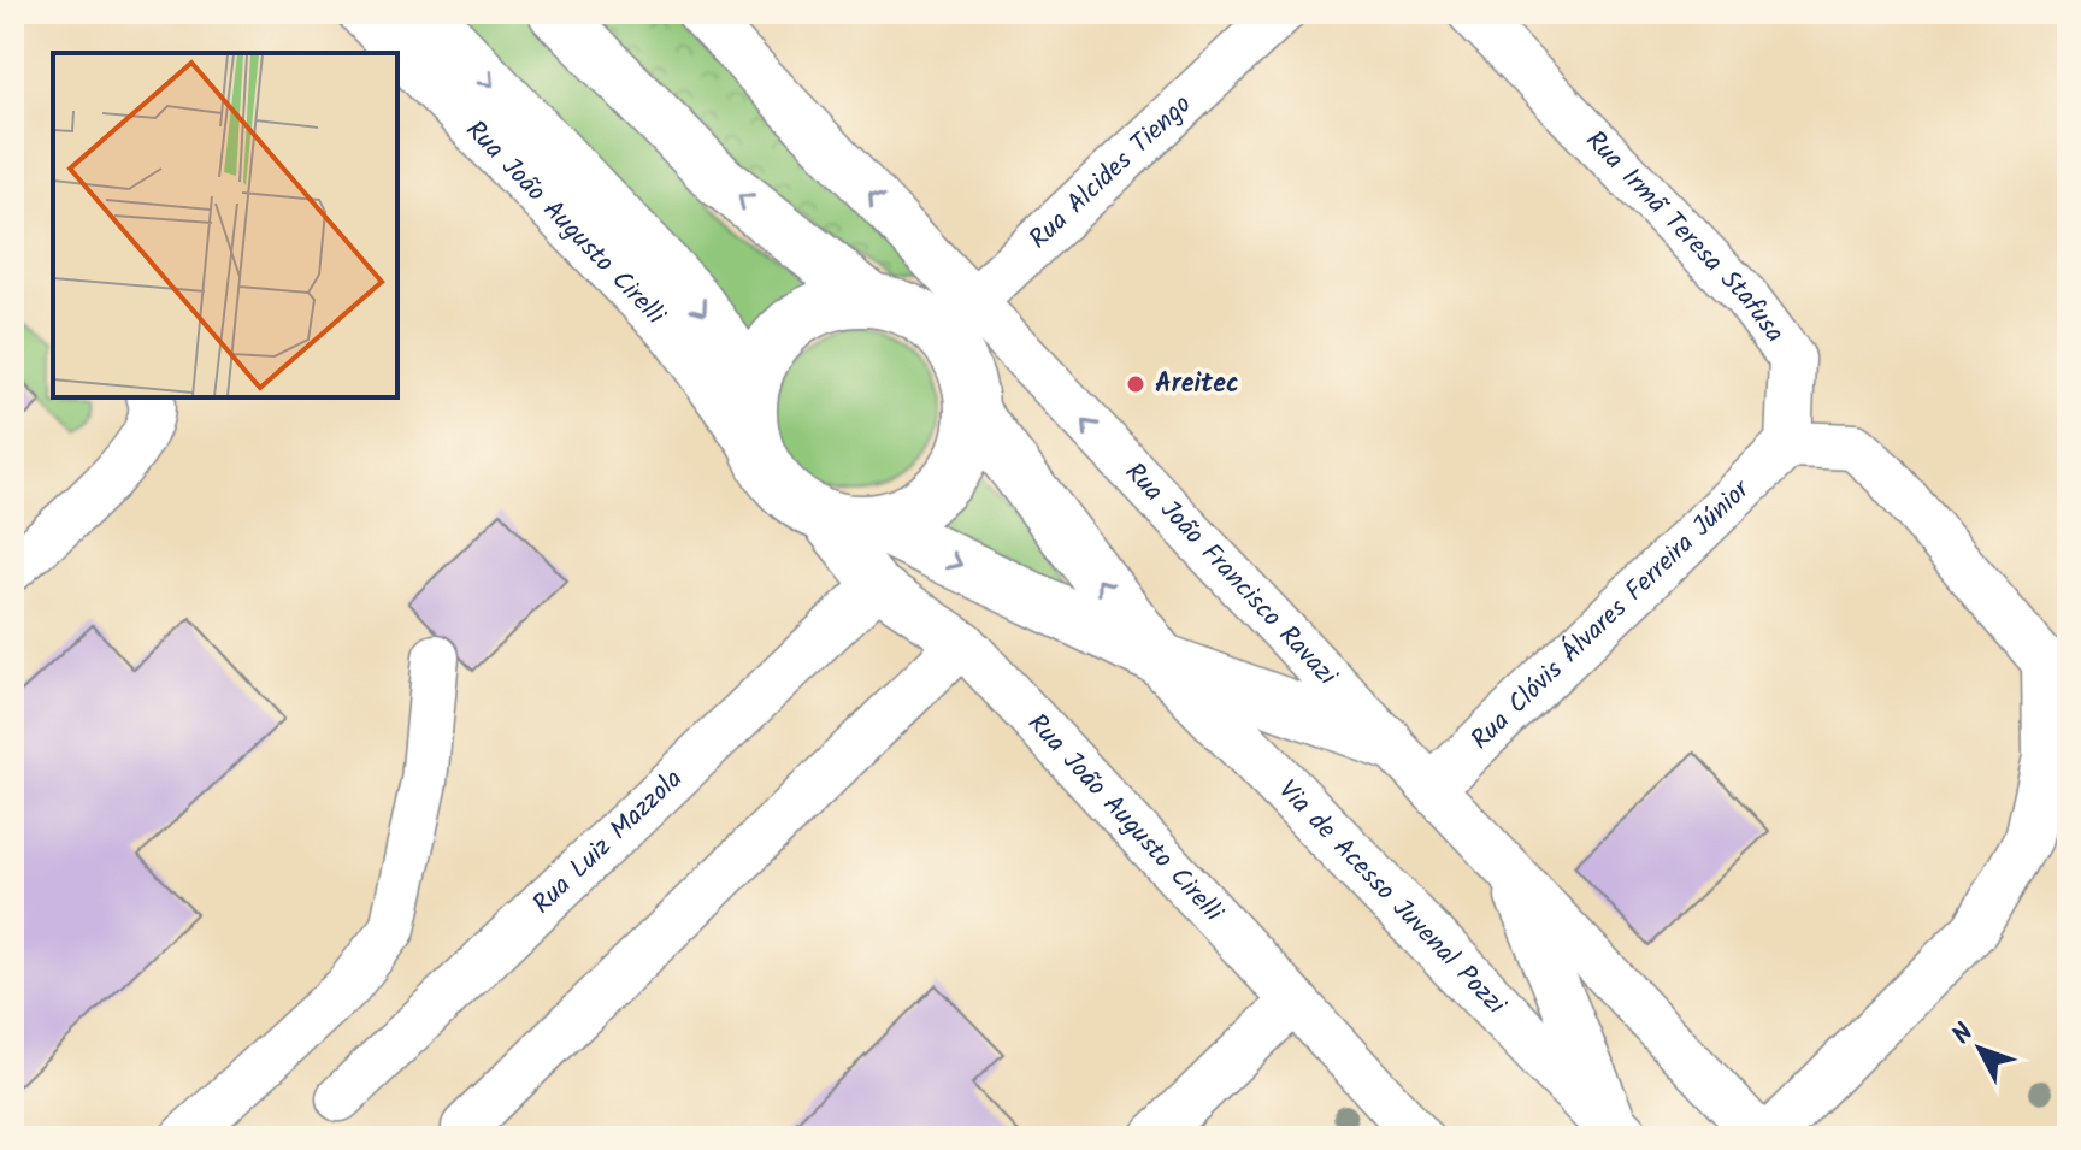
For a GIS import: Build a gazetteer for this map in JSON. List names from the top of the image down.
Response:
{
  "streets": {
    "main road": ["Via de Acesso Juvenal Pozzi"],
    "street": [
      "Rua Alcides Tiengo",
      "Rua João Augusto Cirelli",
      "Rua Irmã Teresa Stafusa",
      "Rua João Francisco Ravazi",
      "Rua Clóvis Álvares Ferreira Júnior",
      "Rua Luiz Mazzola"
    ]
  },
  "crossings": [
    ["Rua Alcides Tiengo", "Rua João Augusto Cirelli"],
    ["Rua Alcides Tiengo", "Rua João Francisco Ravazi"],
    ["Rua Alcides Tiengo", "Via de Acesso Juvenal Pozzi"],
    ["Rua João Augusto Cirelli", "Rua João Francisco Ravazi"],
    ["Rua João Augusto Cirelli", "Rua Luiz Mazzola"],
    ["Rua João Augusto Cirelli", "Via de Acesso Juvenal Pozzi"],
    ["Rua Irmã Teresa Stafusa", "Rua Clóvis Álvares Ferreira Júnior"],
    ["Rua João Francisco Ravazi", "Rua Clóvis Álvares Ferreira Júnior"],
    ["Rua João Francisco Ravazi", "Via de Acesso Juvenal Pozzi"]
  ],
  "one_way": ["Rua João Francisco Ravazi"],
  "places": ["Areitec"],
  "north": "top left"
}
